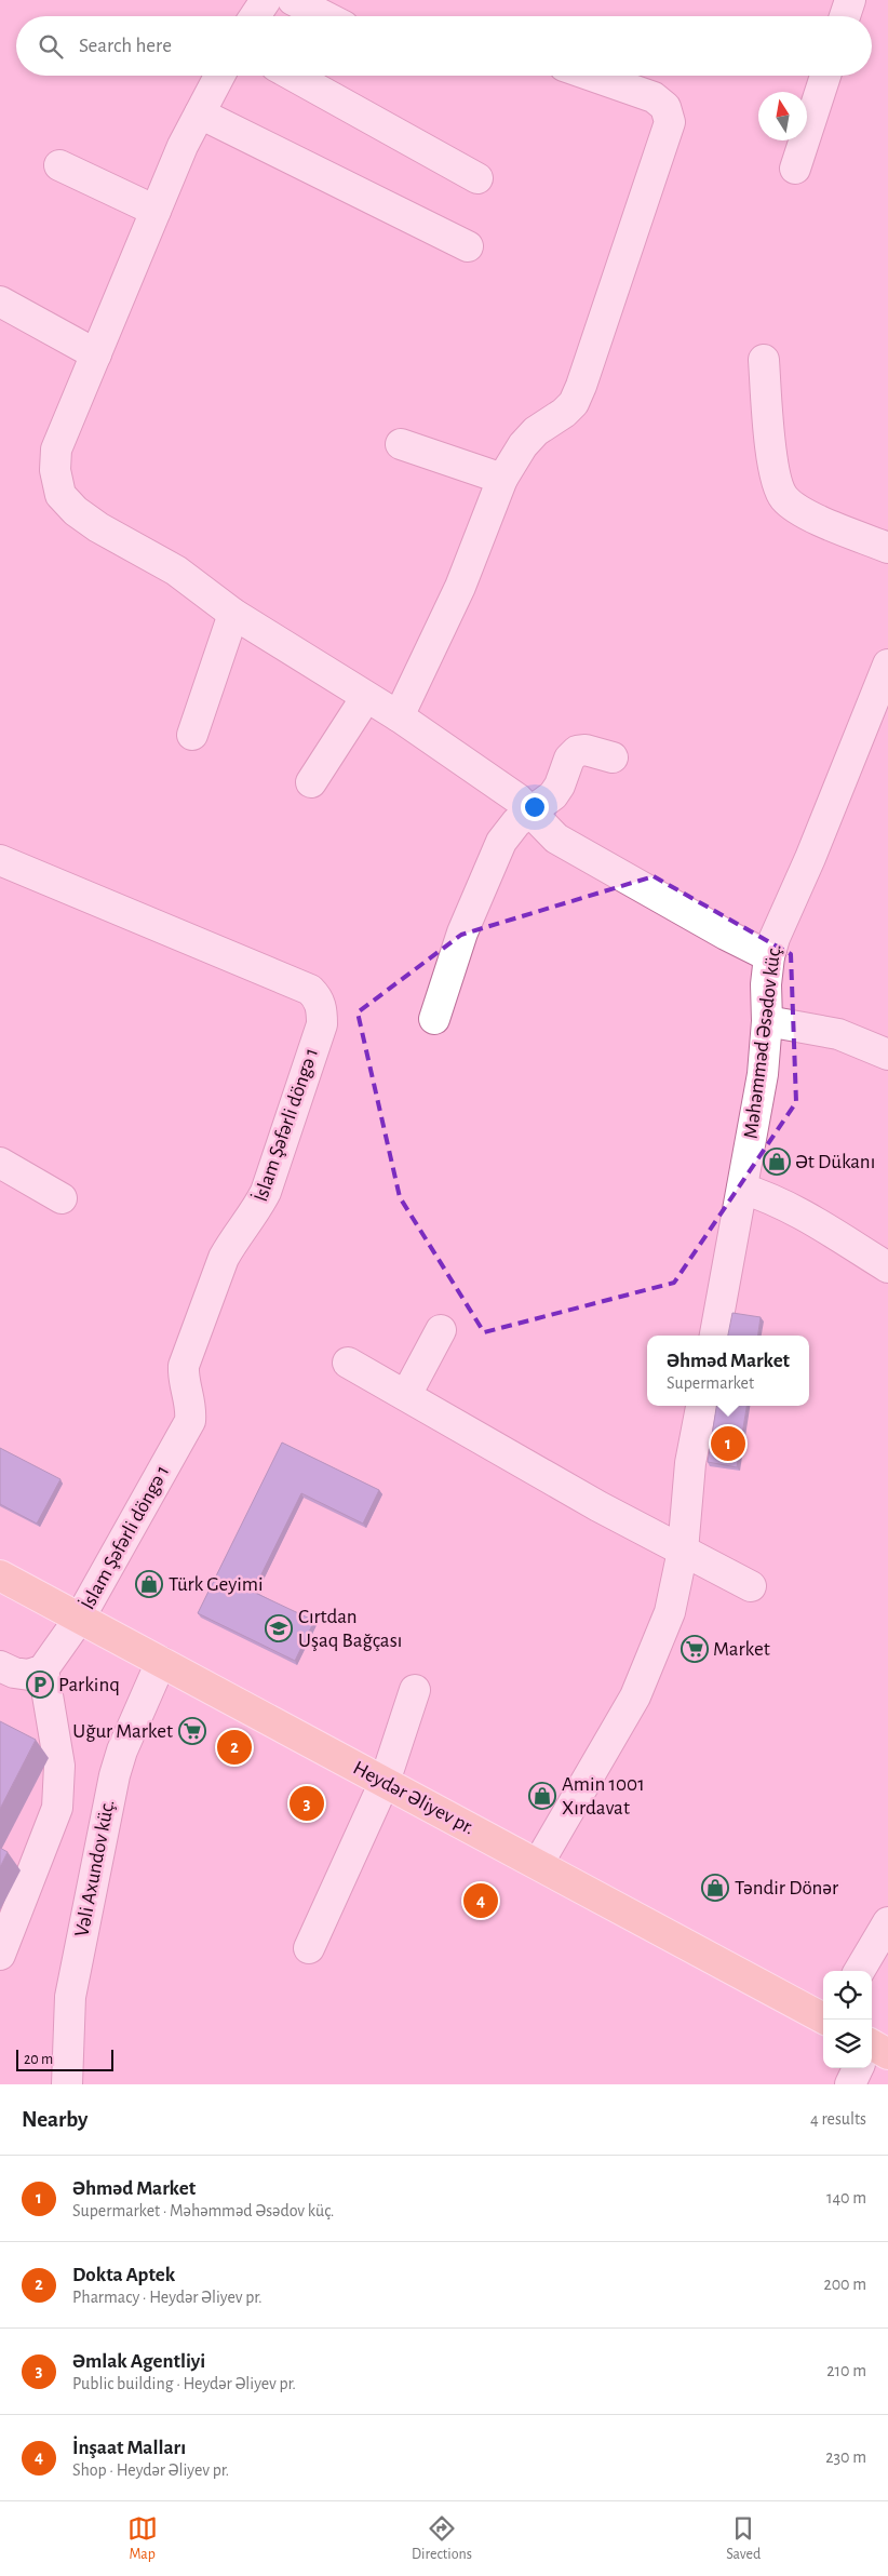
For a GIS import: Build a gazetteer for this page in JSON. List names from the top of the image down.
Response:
{
  "streets": {
    "main road": ["Heydər Əliyev pr."],
    "street": ["Məhəmməd Əsədov küç.", "İslam Şəfərli döngə 1", "Vəli Axundov küç."]
  },
  "crossings": [
    ["İslam Şəfərli döngə 1", "Heydər Əliyev pr."],
    ["Heydər Əliyev pr.", "Vəli Axundov küç."]
  ],
  "places": {
    "shop": [
      "Ət Dükanı",
      "Türk Geyimi",
      "Amin 1001 Xırdavat",
      "Təndir Dönər"
    ],
    "school or university": ["Cırtdan Uşaq Bağçası"],
    "supermarket": ["Market", "Uğur Market"],
    "parking": ["Parkinq"]
  },
  "scale_bar": "20 m",
  "north": "top",
  "page": {
    "search": "Search here",
    "popup": ["Əhməd Market", "Supermarket"],
    "pins": [
      "1",
      "2",
      "3",
      "4"
    ],
    "scale": "20 m",
    "heading": ["Nearby", "4 results"],
    "list": [
      {
        "mark": "1",
        "name": "Əhməd Market",
        "note": "Supermarket · Məhəmməd Əsədov küç.",
        "value": "140 m"
      },
      {
        "mark": "2",
        "name": "Dokta Aptek",
        "note": "Pharmacy · Heydər Əliyev pr.",
        "value": "200 m"
      },
      {
        "mark": "3",
        "name": "Əmlak Agentliyi",
        "note": "Public building · Heydər Əliyev pr.",
        "value": "210 m"
      },
      {
        "mark": "4",
        "name": "İnşaat Malları",
        "note": "Shop · Heydər Əliyev pr.",
        "value": "230 m"
      }
    ],
    "nav": ["Map", "Directions", "Saved"]
  }
}
